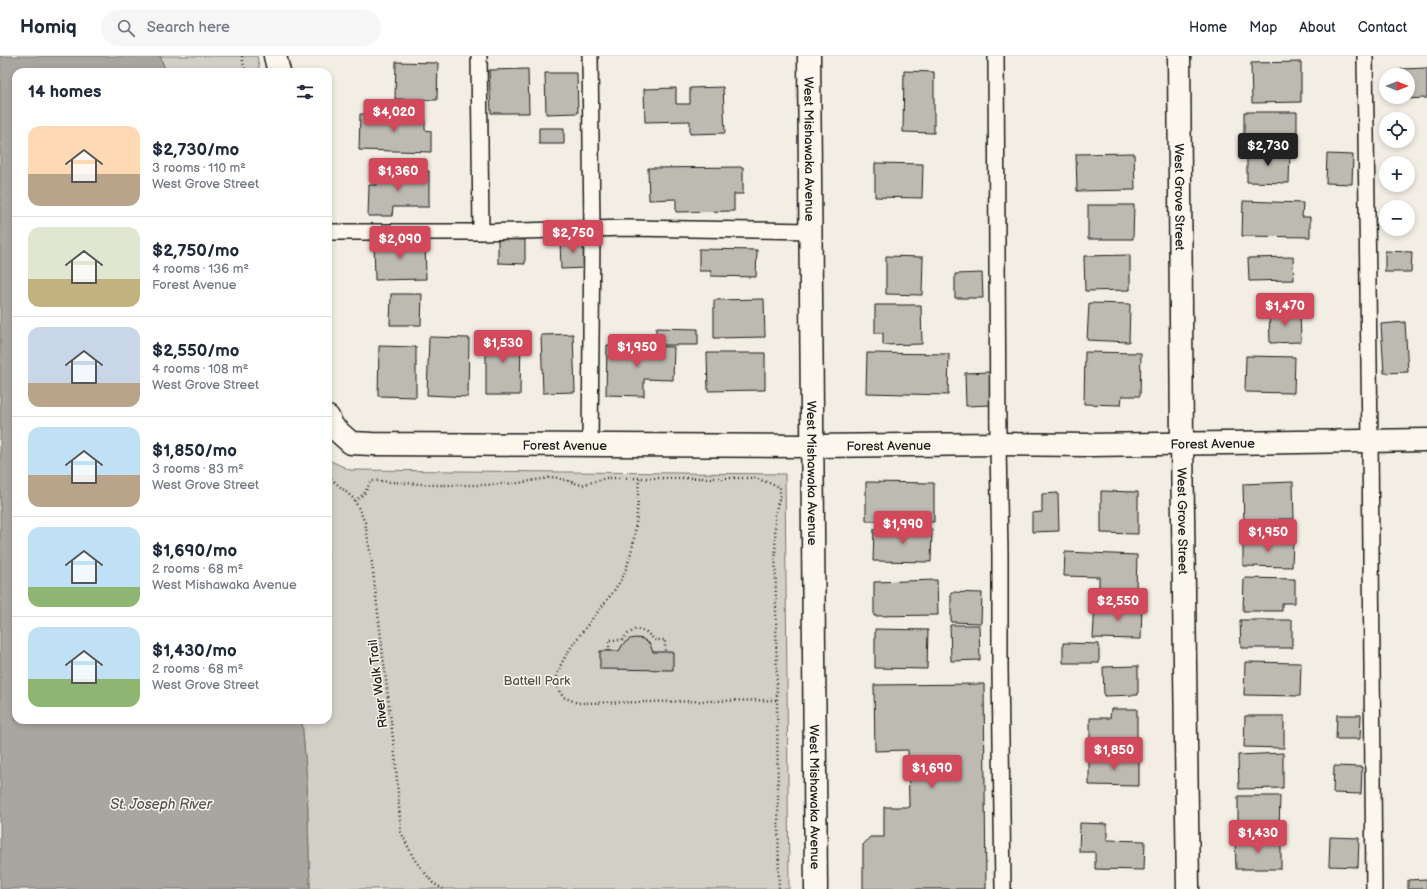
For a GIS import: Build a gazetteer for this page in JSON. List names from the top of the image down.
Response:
{
  "streets": {
    "street": ["West Mishawaka Avenue", "West Grove Street", "Forest Avenue"],
    "path": ["River Walk Trail"]
  },
  "crossings": [
    ["West Mishawaka Avenue", "Forest Avenue"],
    ["West Grove Street", "Forest Avenue"]
  ],
  "water": ["St. Joseph River"],
  "parks": ["Battell Park"],
  "north": "right",
  "page": {
    "header": "Homiq",
    "search": "Search here",
    "nav": [
      "Home",
      "Map",
      "About",
      "Contact"
    ],
    "map_buttons": ["+", "−"],
    "heading": "14 homes",
    "price": [
      "$4,020",
      "$2,730",
      "$1,360",
      "$2,750",
      "$2,090",
      "$1,470",
      "$1,530",
      "$1,950",
      "$1,990",
      "$1,950",
      "$2,550",
      "$1,850",
      "$1,690",
      "$1,430"
    ],
    "list": [
      {
        "name": "$2,730/mo",
        "note": "3 rooms · 110 m² · West Grove Street"
      },
      {
        "name": "$2,750/mo",
        "note": "4 rooms · 136 m² · Forest Avenue"
      },
      {
        "name": "$2,550/mo",
        "note": "4 rooms · 108 m² · West Grove Street"
      },
      {
        "name": "$1,850/mo",
        "note": "3 rooms · 83 m² · West Grove Street"
      },
      {
        "name": "$1,690/mo",
        "note": "2 rooms · 68 m² · West Mishawaka Avenue"
      },
      {
        "name": "$1,430/mo",
        "note": "2 rooms · 68 m² · West Grove Street"
      }
    ]
  }
}
